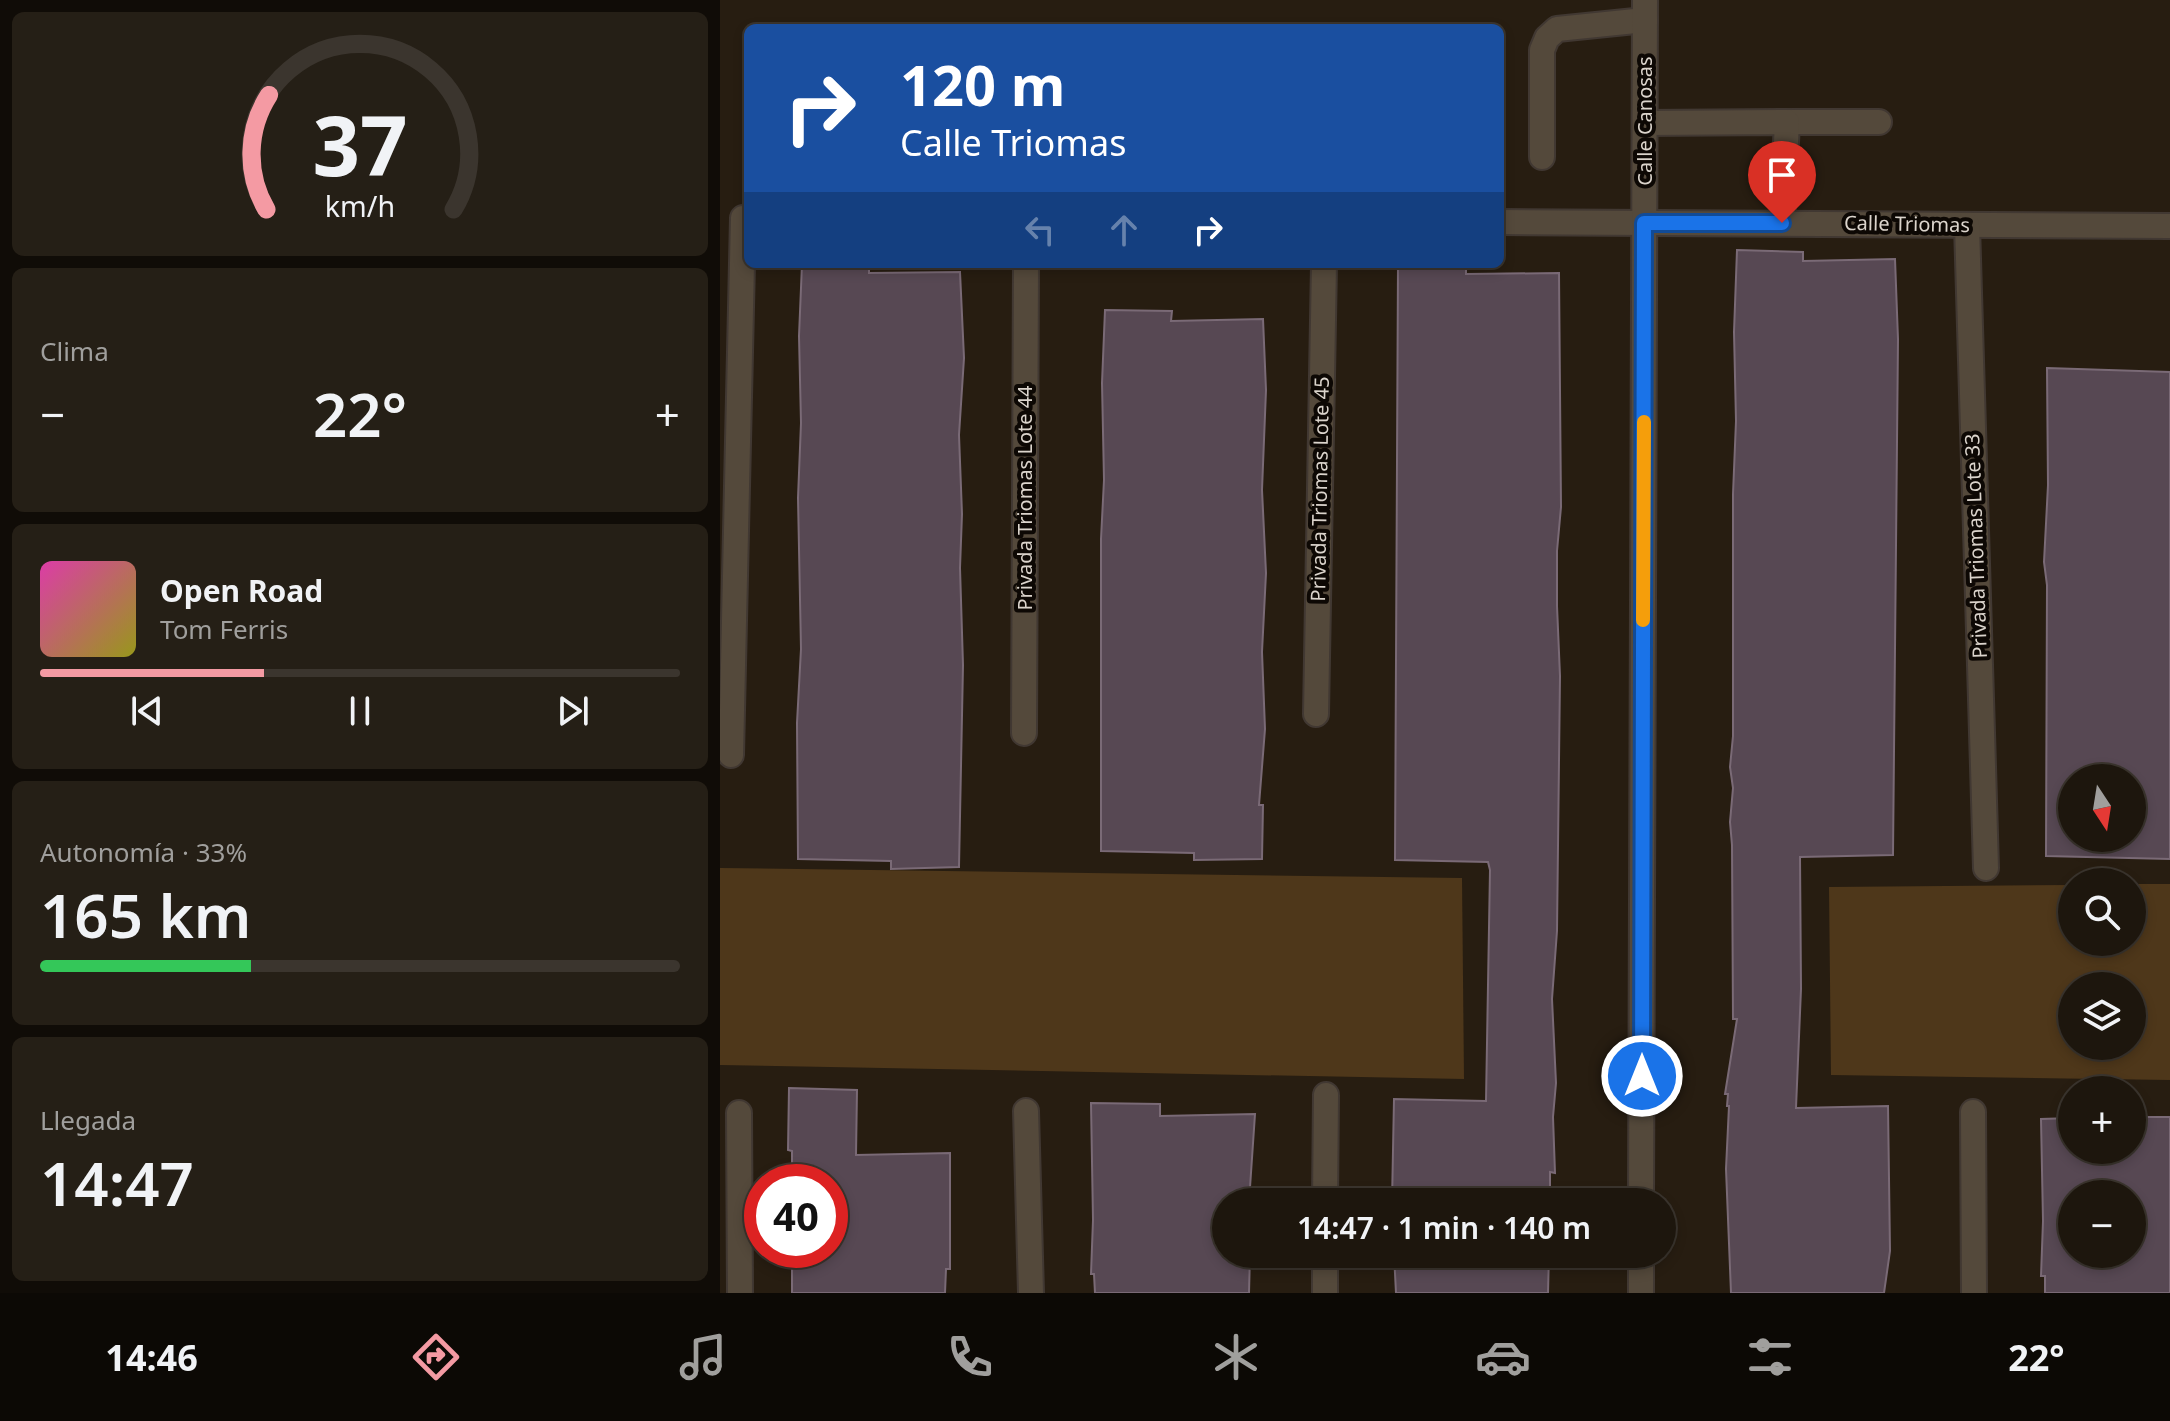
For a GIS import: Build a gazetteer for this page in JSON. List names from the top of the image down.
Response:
{
  "streets": {
    "street": [
      "Calle Canosas",
      "Calle Triomas",
      "Privada Triomas Lote 45",
      "Privada Triomas Lote 44",
      "Privada Triomas Lote 33"
    ]
  },
  "crossings": [
    ["Calle Canosas", "Calle Triomas"],
    ["Calle Triomas", "Privada Triomas Lote 33"]
  ],
  "north": "bottom",
  "page": {
    "turn": ["120 m", "Calle Triomas"],
    "tile": [
      "Clima",
      ["Autonomía · 33%", "165 km"],
      ["Llegada", "14:47"]
    ],
    "heat": ["−", "22°", "+"],
    "song": ["Open Road", "Tom Ferris"],
    "map_buttons": ["+", "−"],
    "limit": "40",
    "trip": "14:47 · 1 min · 140 m",
    "tabs": ["14:46", "22°"],
    "gauge": ["37", "km/h"]
  }
}
